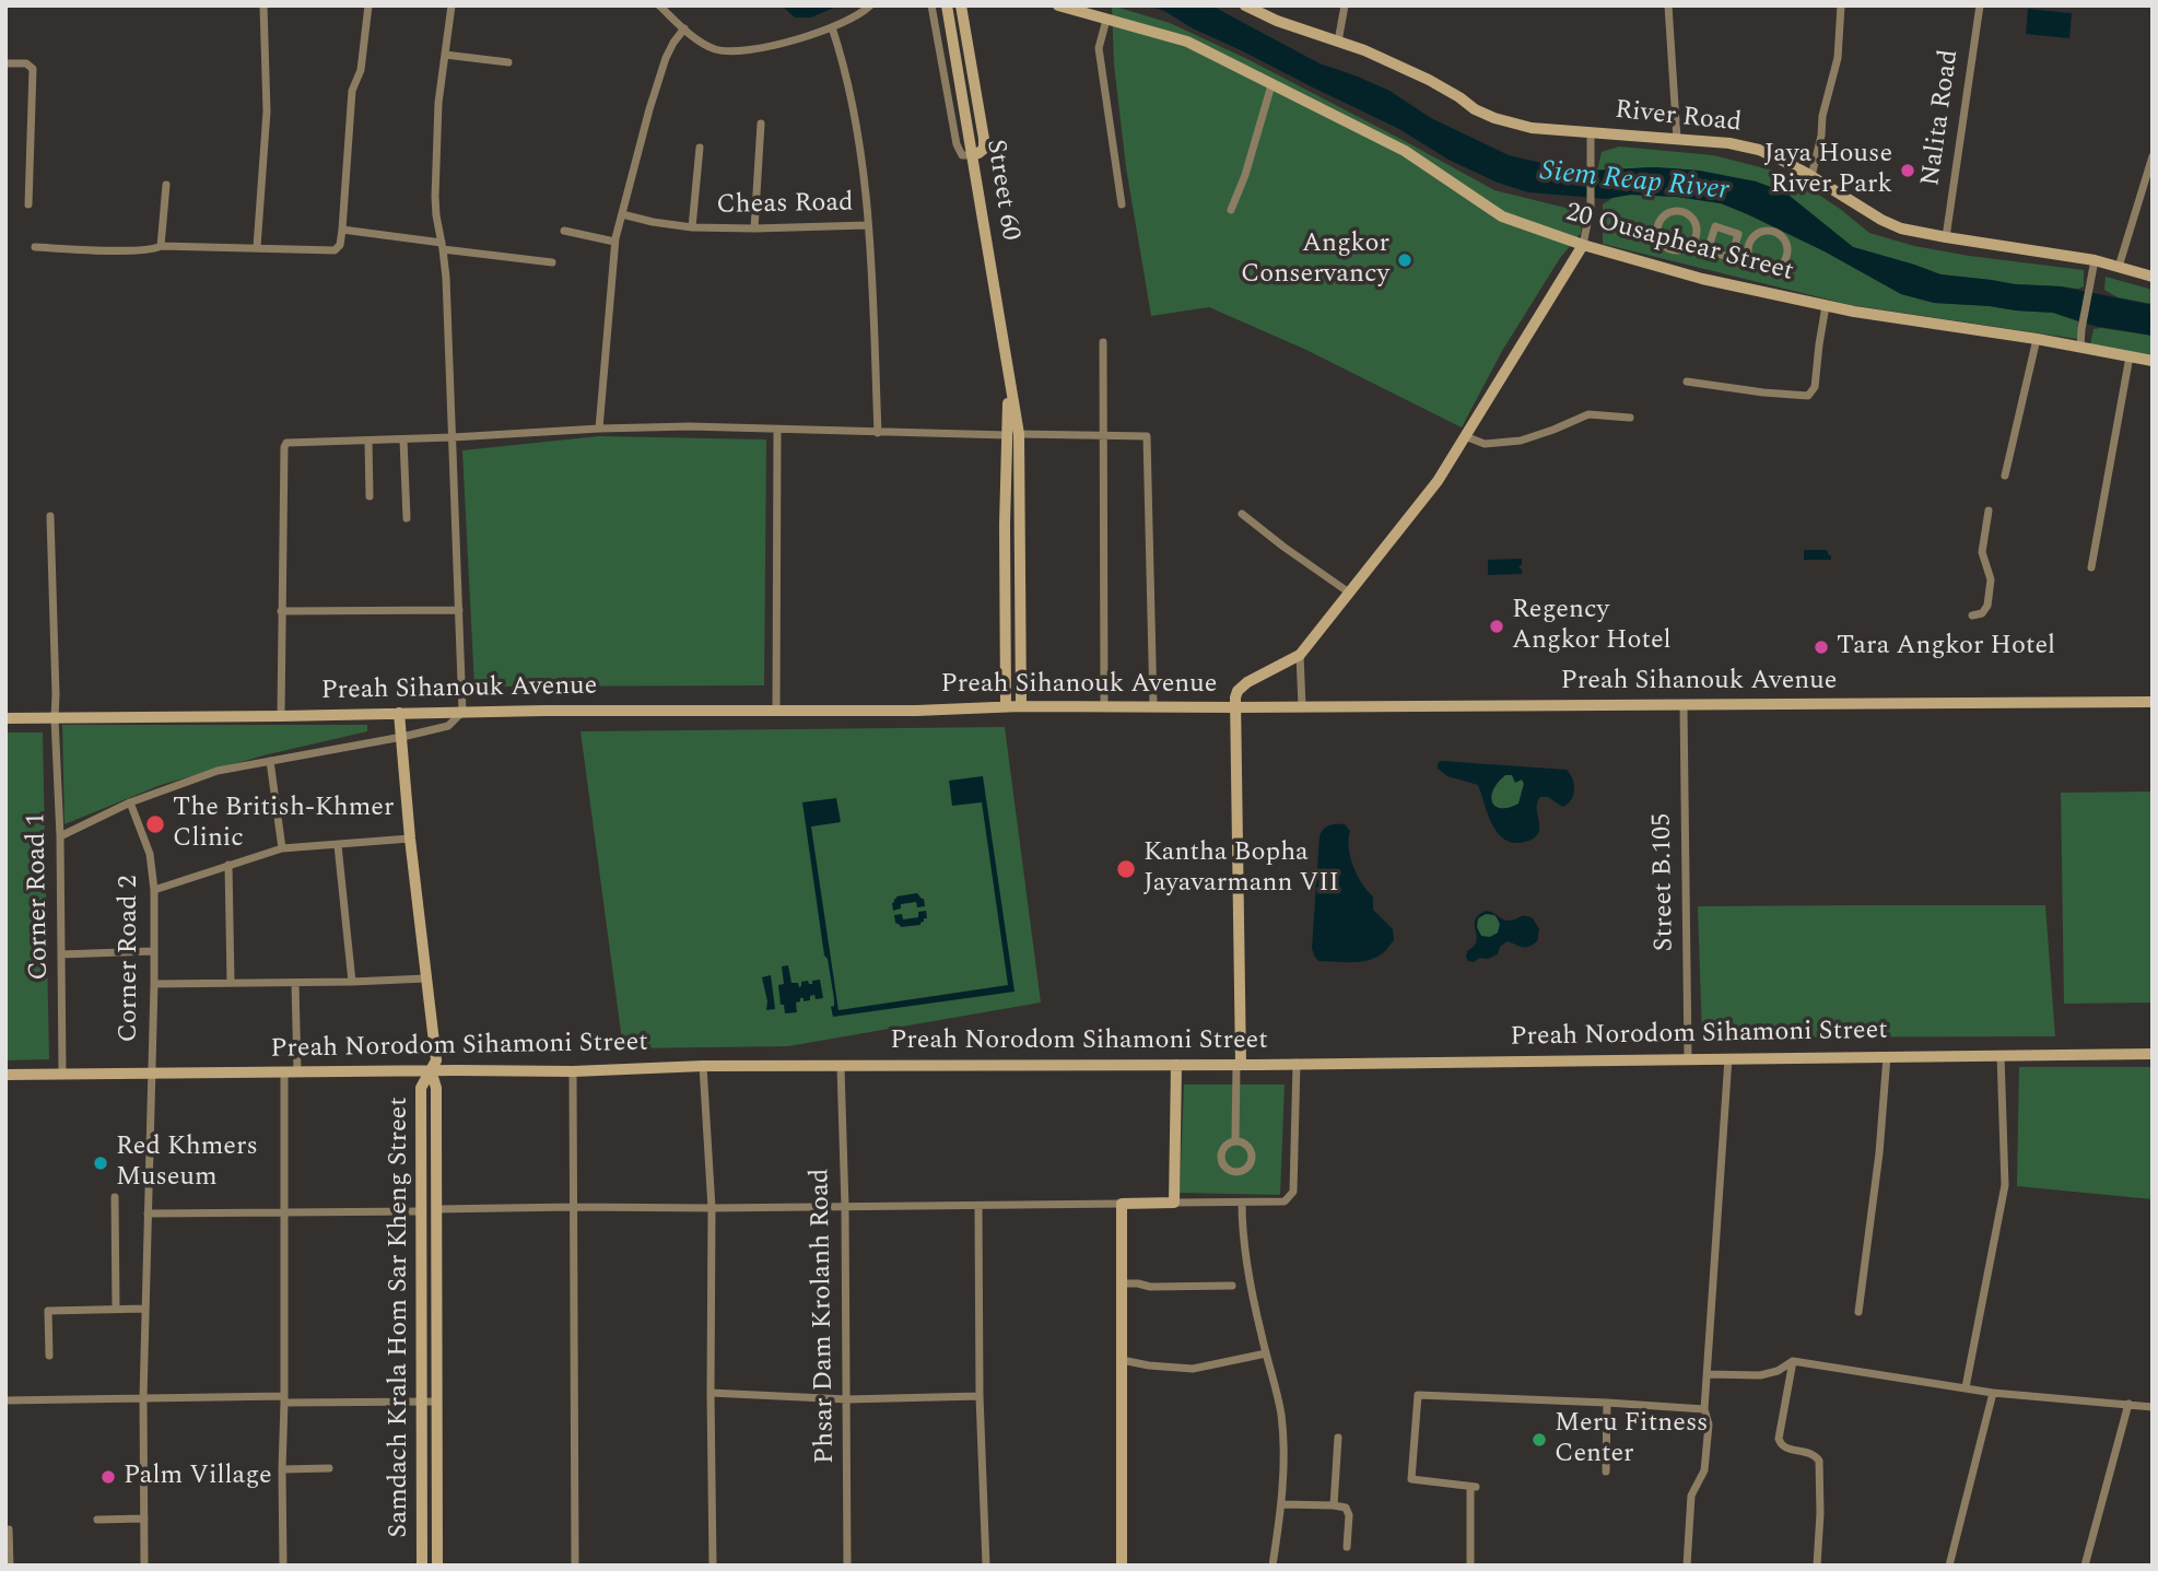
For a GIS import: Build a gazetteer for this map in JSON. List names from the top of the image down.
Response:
{
  "streets": {
    "street": [
      "River Road",
      "Nalita Road",
      "Street 60",
      "Cheas Road",
      "20 Ousaphear Street",
      "Preah Sihanouk Avenue",
      "Street B.105",
      "Corner Road 1",
      "Corner Road 2",
      "Preah Norodom Sihamoni Street",
      "Phsar Dam Krolanh Road",
      "Samdach Krala Hom Sar Kheng Street"
    ]
  },
  "crossings": [
    ["River Road", "Nalita Road"],
    ["Street 60", "Preah Sihanouk Avenue"],
    ["Preah Sihanouk Avenue", "Street B.105"],
    ["Preah Sihanouk Avenue", "Corner Road 1"],
    ["Preah Sihanouk Avenue", "Samdach Krala Hom Sar Kheng Street"],
    ["Street B.105", "Preah Norodom Sihamoni Street"],
    ["Corner Road 1", "Preah Norodom Sihamoni Street"],
    ["Corner Road 2", "Preah Norodom Sihamoni Street"],
    ["Preah Norodom Sihamoni Street", "Phsar Dam Krolanh Road"],
    ["Preah Norodom Sihamoni Street", "Samdach Krala Hom Sar Kheng Street"]
  ],
  "water": ["Siem Reap River"],
  "places": [
    "Jaya House River Park",
    "Angkor Conservancy",
    "Regency Angkor Hotel",
    "Tara Angkor Hotel",
    "The British-Khmer Clinic",
    "Kantha Bopha Jayavarmann VII",
    "Red Khmers Museum",
    "Meru Fitness Center",
    "Palm Village"
  ]
}
